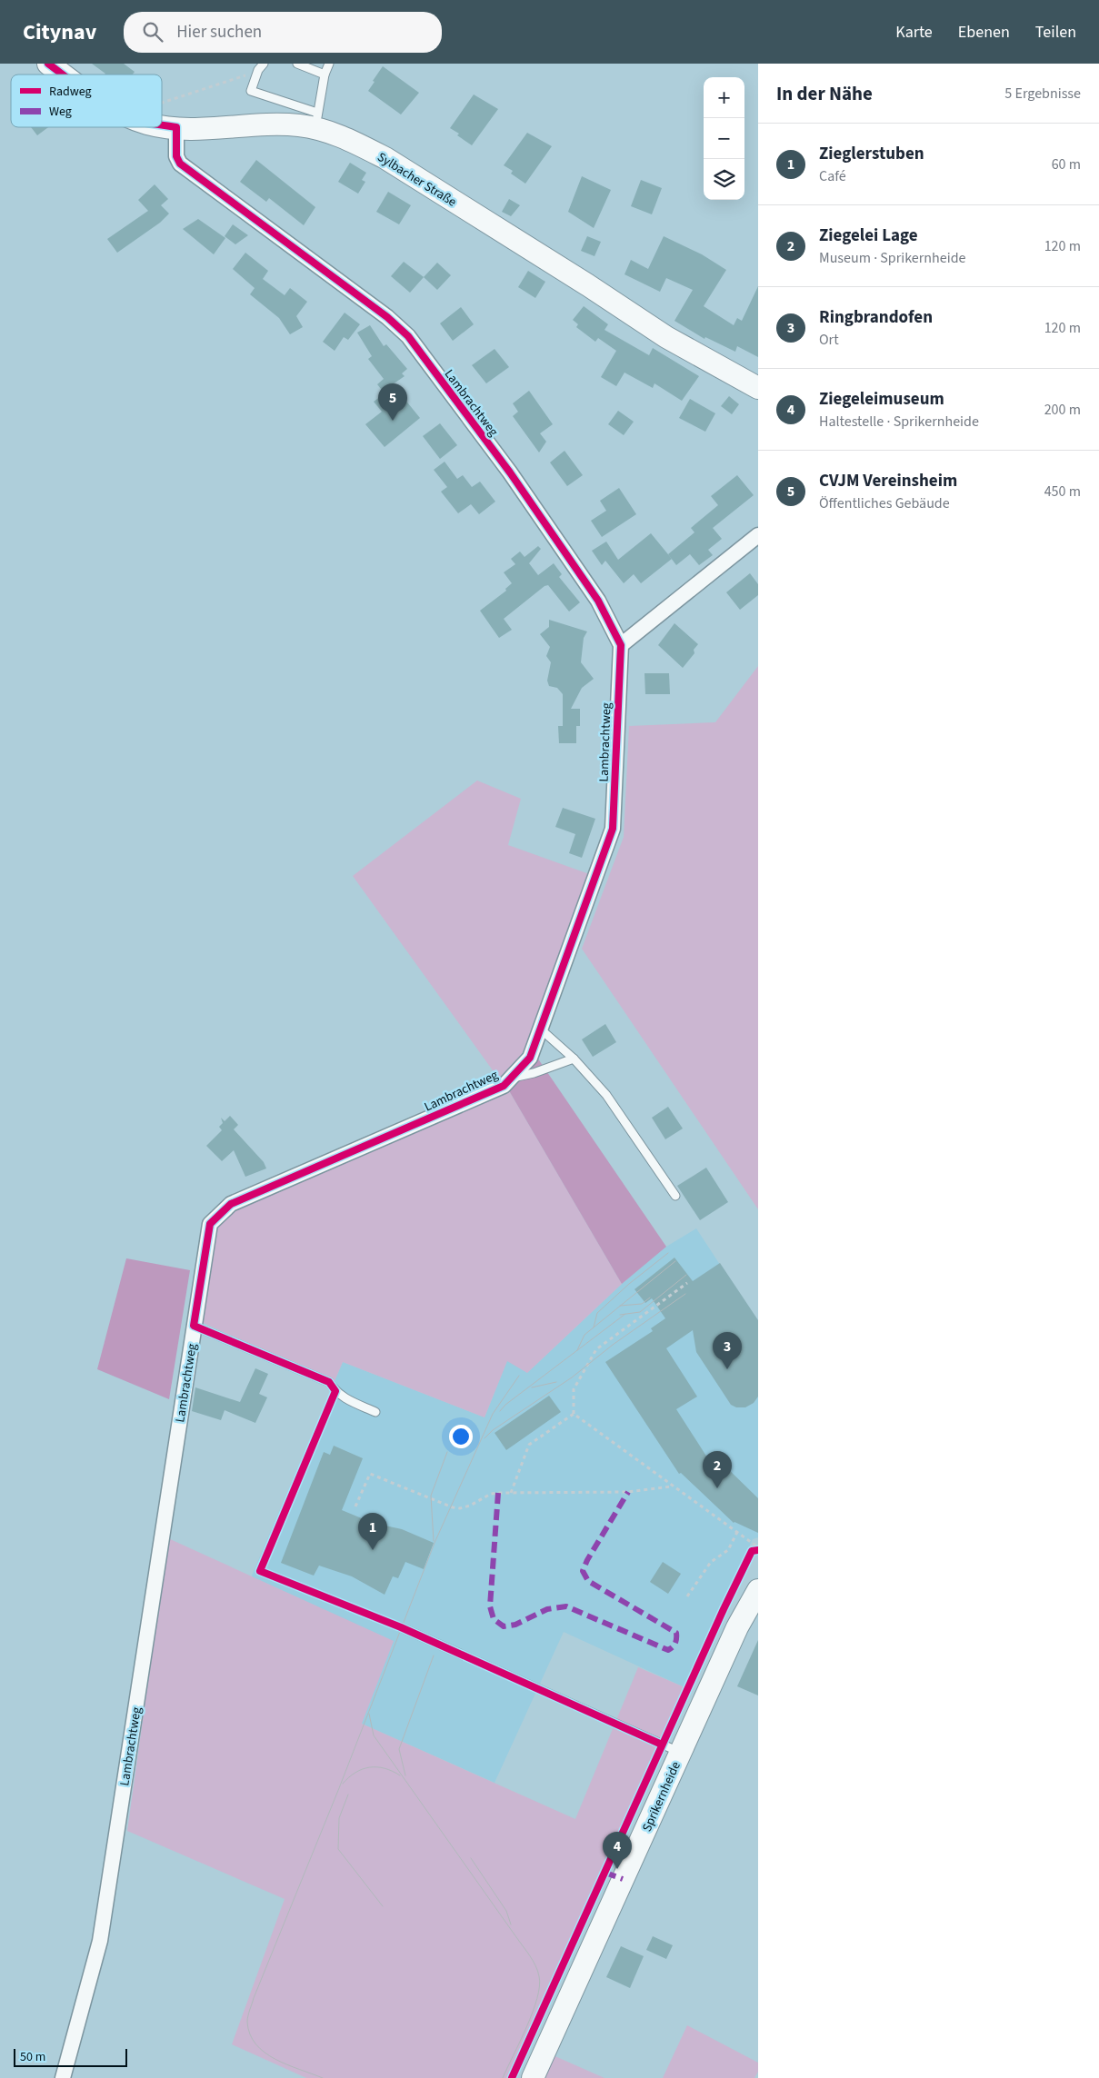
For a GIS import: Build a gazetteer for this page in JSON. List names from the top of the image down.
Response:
{
  "streets": {
    "main road": ["Sylbacher Straße", "Sprikernheide"],
    "street": ["Lambrachtweg"]
  },
  "crossings": [
    ["Sylbacher Straße", "Lambrachtweg"]
  ],
  "legend": ["Radweg", "Weg"],
  "scale_bar": "50 m",
  "page": {
    "header": "Citynav",
    "search": "Hier suchen",
    "nav": ["Karte", "Ebenen", "Teilen"],
    "heading": ["In der Nähe", "5 Ergebnisse"],
    "map_buttons": ["+", "−"],
    "list": [
      {
        "mark": "1",
        "name": "Zieglerstuben",
        "note": "Café",
        "value": "60 m"
      },
      {
        "mark": "2",
        "name": "Ziegelei Lage",
        "note": "Museum · Sprikernheide",
        "value": "120 m"
      },
      {
        "mark": "3",
        "name": "Ringbrandofen",
        "note": "Ort",
        "value": "120 m"
      },
      {
        "mark": "4",
        "name": "Ziegeleimuseum",
        "note": "Haltestelle · Sprikernheide",
        "value": "200 m"
      },
      {
        "mark": "5",
        "name": "CVJM Vereinsheim",
        "note": "Öffentliches Gebäude",
        "value": "450 m"
      }
    ],
    "pins": [
      "5",
      "3",
      "2",
      "1",
      "4"
    ],
    "scale": "50 m"
  }
}
